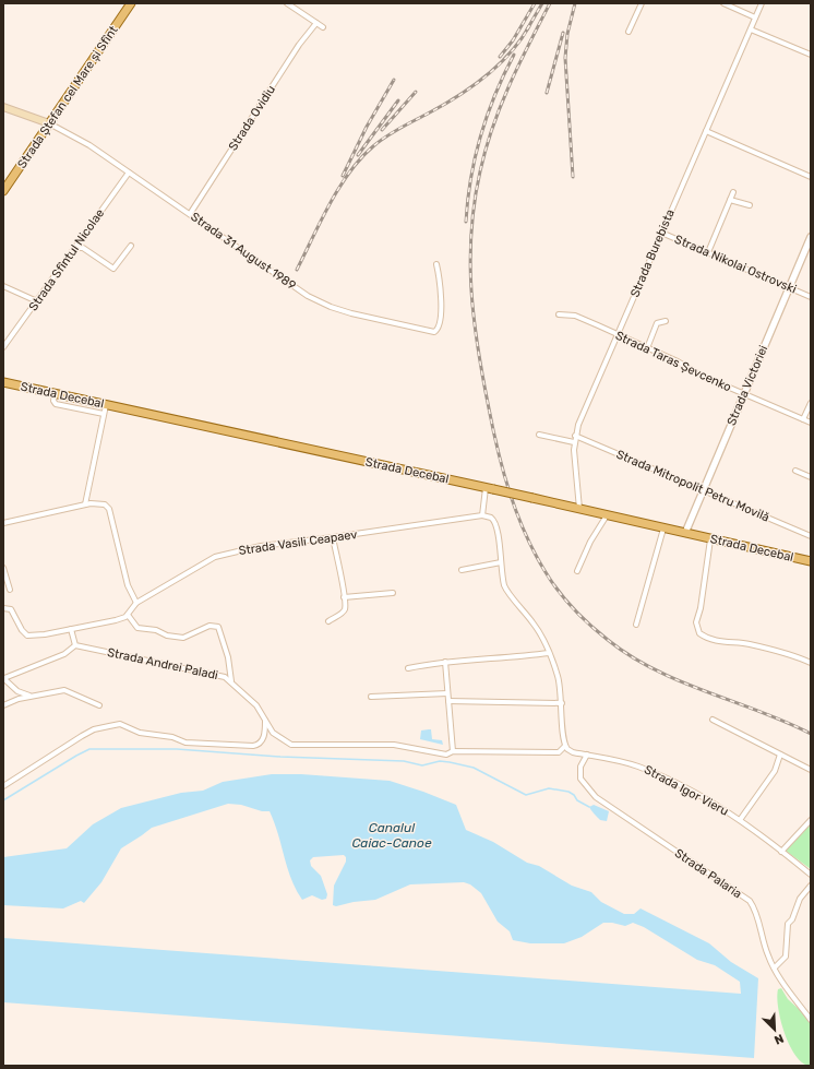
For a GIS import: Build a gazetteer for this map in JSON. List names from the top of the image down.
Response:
{
  "streets": {
    "main road": ["Strada Ștefan cel Mare și Sfînt", "Strada 31 August 1989", "Strada Decebal"],
    "street": [
      "Strada Ovidiu",
      "Strada Burebista",
      "Strada Sfîntul Nicolae",
      "Strada Nikolai Ostrovski",
      "Strada Taras Șevcenko",
      "Strada Victoriei",
      "Strada Mitropolit Petru Movilă",
      "Strada Vasili Ceapaev",
      "Strada Andrei Paladi",
      "Strada Igor Vieru",
      "Strada Palaria"
    ]
  },
  "crossings": [
    ["Strada Ștefan cel Mare și Sfînt", "Strada 31 August 1989"],
    ["Strada Ovidiu", "Strada 31 August 1989"],
    ["Strada 31 August 1989", "Strada Sfîntul Nicolae"],
    ["Strada Burebista", "Strada Nikolai Ostrovski"],
    ["Strada Burebista", "Strada Taras Șevcenko"],
    ["Strada Burebista", "Strada Decebal"],
    ["Strada Burebista", "Strada Mitropolit Petru Movilă"],
    ["Strada Nikolai Ostrovski", "Strada Victoriei"],
    ["Strada Taras Șevcenko", "Strada Victoriei"],
    ["Strada Victoriei", "Strada Decebal"],
    ["Strada Victoriei", "Strada Mitropolit Petru Movilă"],
    ["Strada Igor Vieru", "Strada Palaria"]
  ],
  "water": ["Canalul Caiac-Canoe"],
  "north": "bottom right"
}
